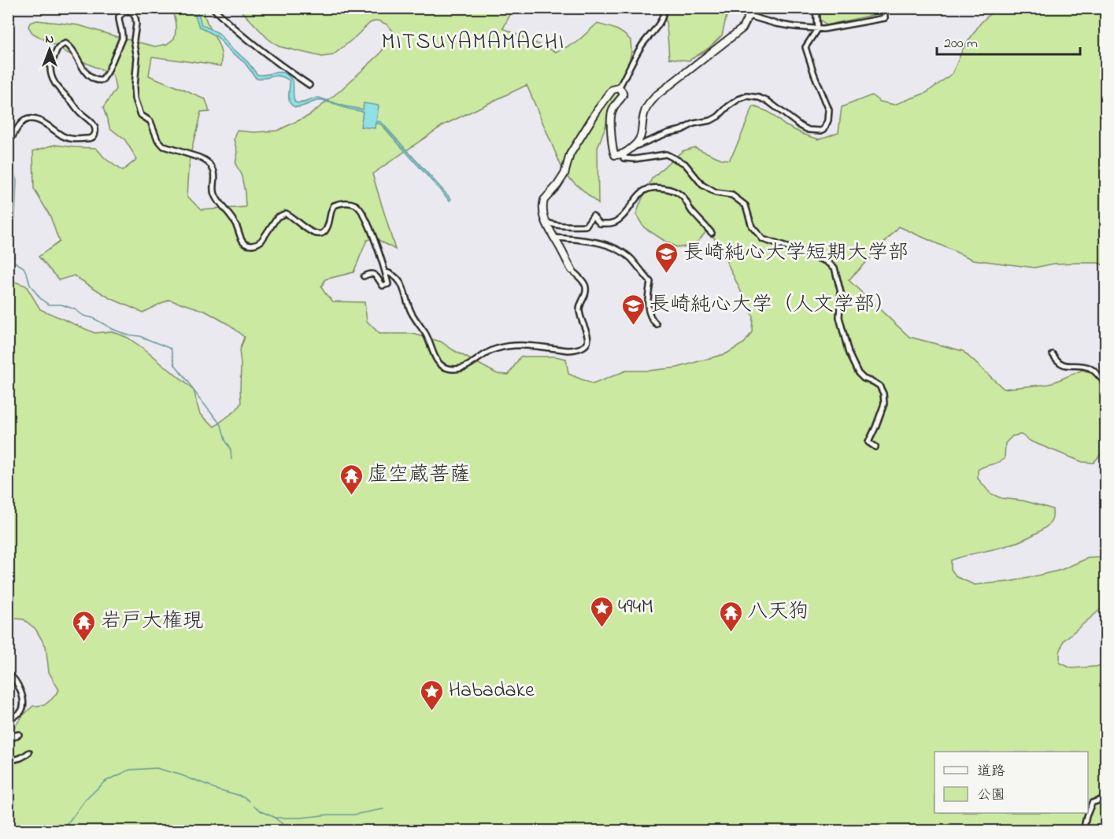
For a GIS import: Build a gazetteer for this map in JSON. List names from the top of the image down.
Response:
{
  "districts": ["MITSUYAMAMACHI"],
  "places": {
    "school or university": ["長崎純心大学短期大学部", "長崎純心大学（人文学部）"],
    "temple": ["虚空蔵菩薩", "八天狗", "岩戸大権現"],
    "place": ["494M", "Habadake"]
  },
  "legend": ["道路", "公園"],
  "scale_bar": "200 m",
  "north": "top"
}
